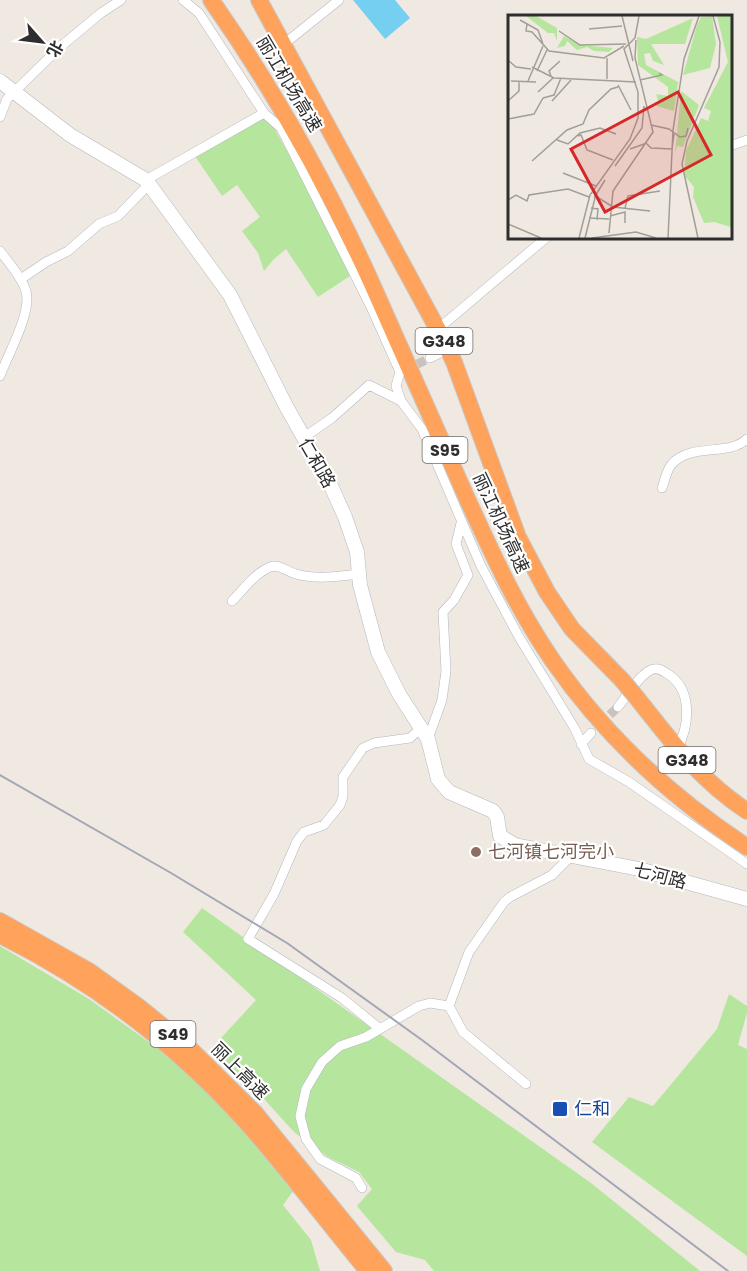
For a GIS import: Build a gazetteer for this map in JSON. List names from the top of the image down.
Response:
{
  "streets": {
    "highway": [
      "丽江机场高速",
      "G348",
      "S95",
      "S49",
      "丽上高速"
    ],
    "street": ["仁和路", "七河路"]
  },
  "crossings": [
    ["仁和路", "七河路"]
  ],
  "places": {
    "other": ["七河镇七河完小"],
    "transit": ["仁和"]
  },
  "north": "bottom right"
}
